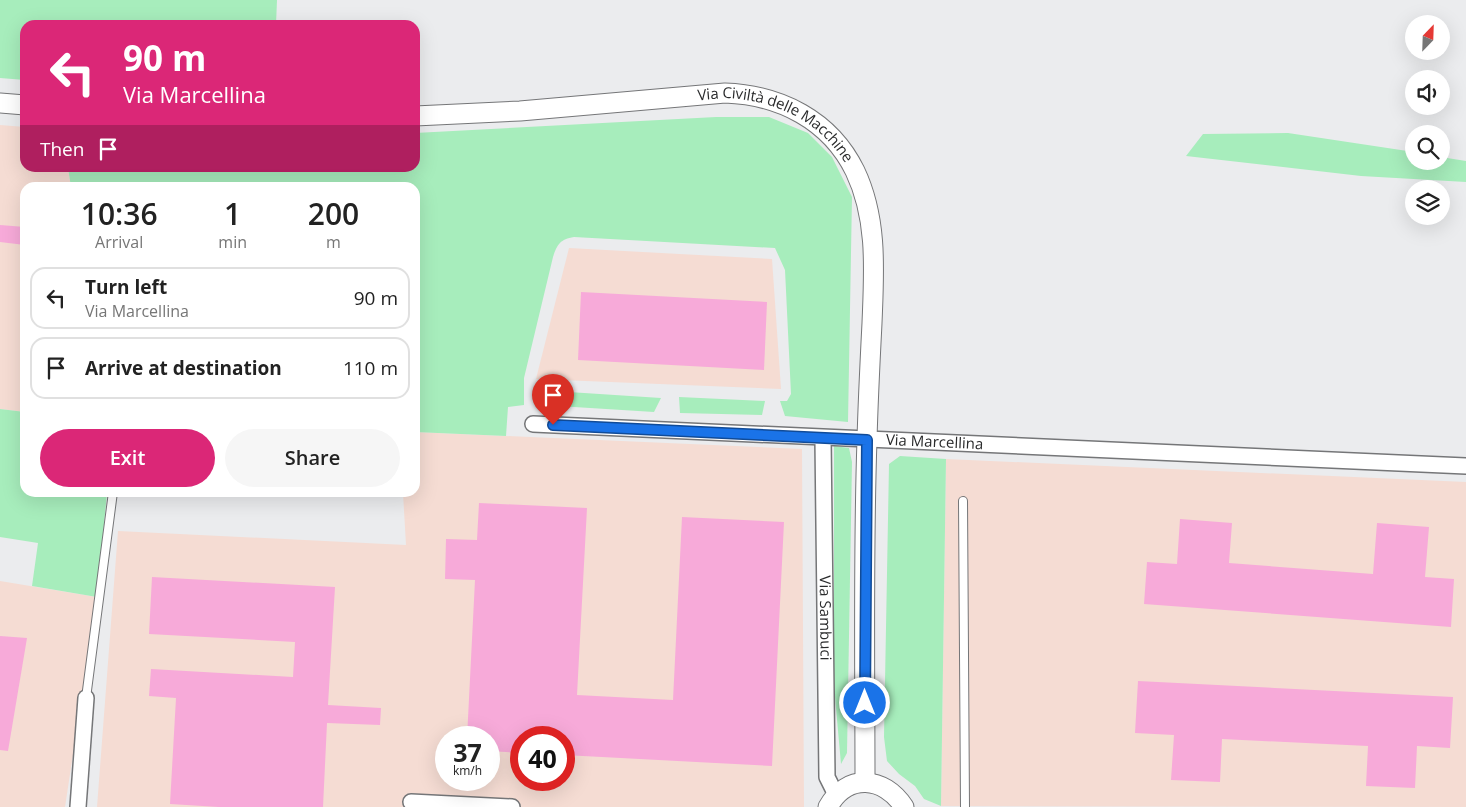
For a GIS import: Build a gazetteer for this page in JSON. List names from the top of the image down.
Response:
{
  "streets": {
    "street": ["Via Civiltà delle Macchine", "Via Marcellina", "Via Sambuci"]
  },
  "crossings": [
    ["Via Civiltà delle Macchine", "Via Marcellina"],
    ["Via Marcellina", "Via Sambuci"]
  ],
  "north": "top right",
  "page": {
    "turn": ["90 m", "Via Marcellina"],
    "then": "Then",
    "eta": [
      "10:36",
      "Arrival",
      "1",
      "min",
      "200",
      "m"
    ],
    "list": [
      {
        "name": "Turn left",
        "note": "Via Marcellina",
        "value": "90 m"
      },
      {
        "name": "Arrive at destination",
        "value": "110 m"
      }
    ],
    "buttons": ["Exit", "Share"],
    "speed": "37 km/h",
    "limit": "40"
  }
}
